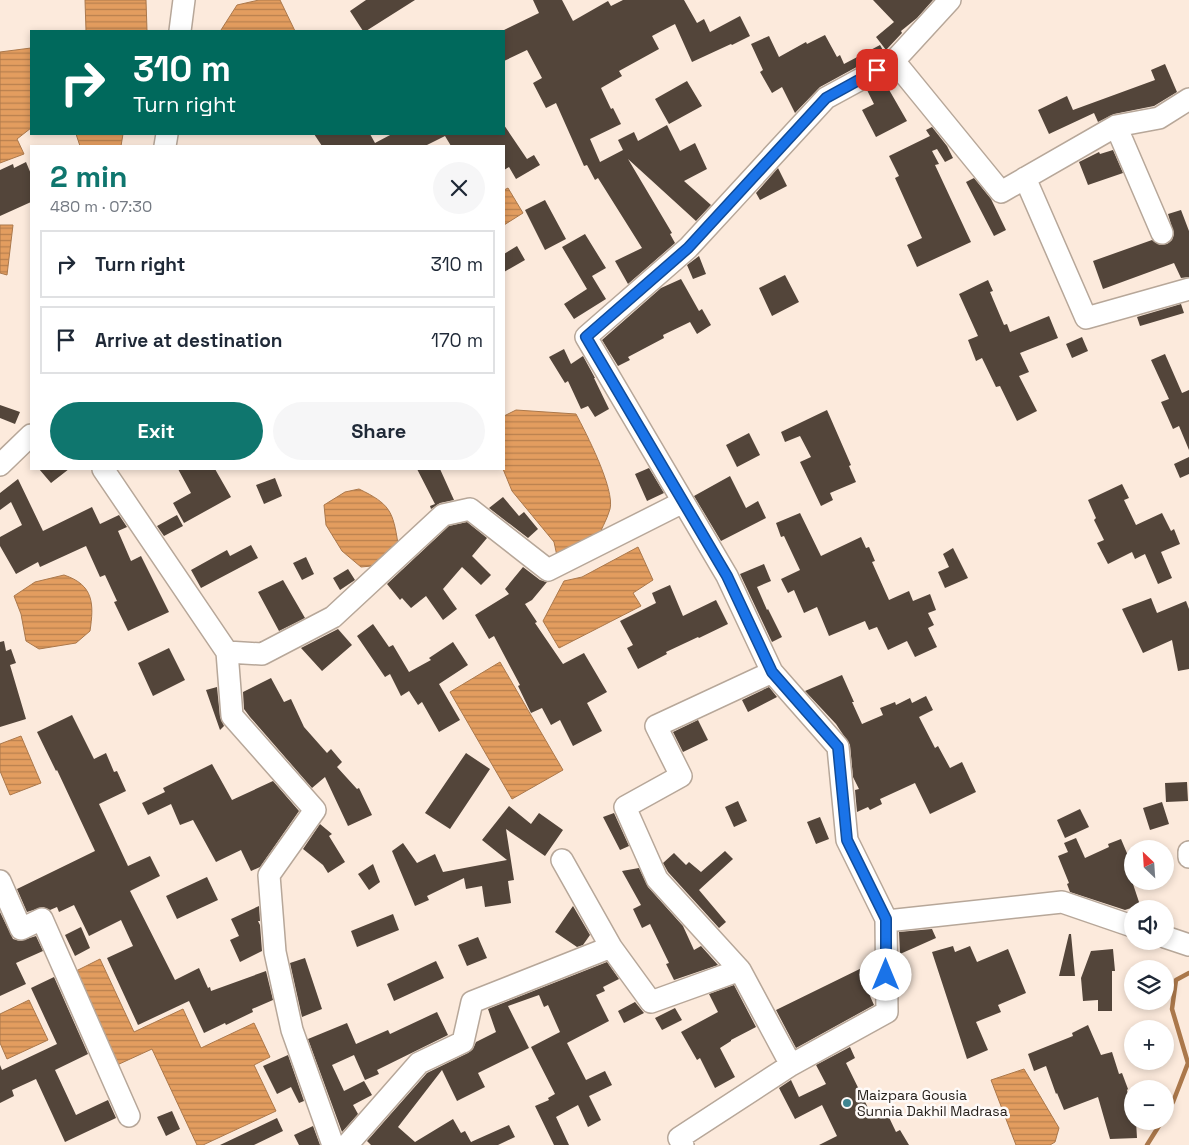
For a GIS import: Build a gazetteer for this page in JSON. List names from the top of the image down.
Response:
{
  "places": ["Maizpara Gousia Sunnia Dakhil Madrasa"],
  "north": "top left",
  "page": {
    "turn": ["310 m", "Turn right"],
    "heading": ["2 min", "480 m · 07:30"],
    "list": [
      {
        "name": "Turn right",
        "value": "310 m"
      },
      {
        "name": "Arrive at destination",
        "value": "170 m"
      }
    ],
    "buttons": ["Exit", "Share"],
    "map_buttons": ["+", "−"]
  }
}
